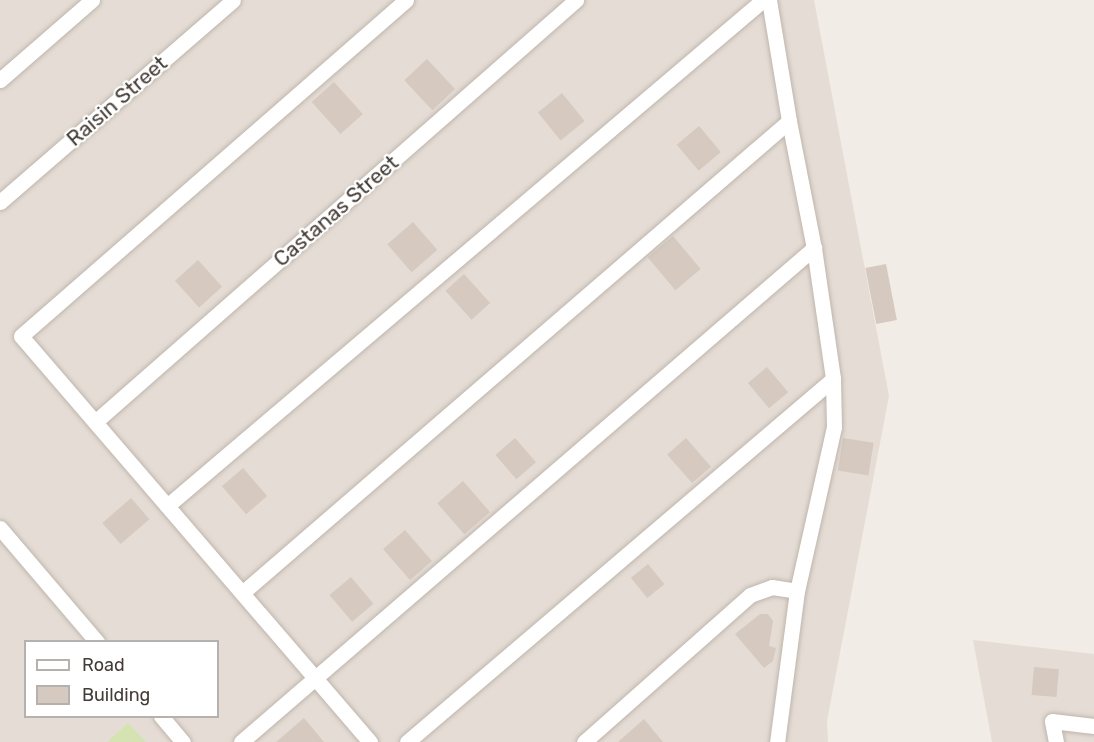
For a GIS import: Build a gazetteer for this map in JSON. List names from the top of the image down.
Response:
{
  "streets": {
    "street": ["Raisin Street", "Castanas Street"]
  },
  "legend": ["Road", "Building"]
}
